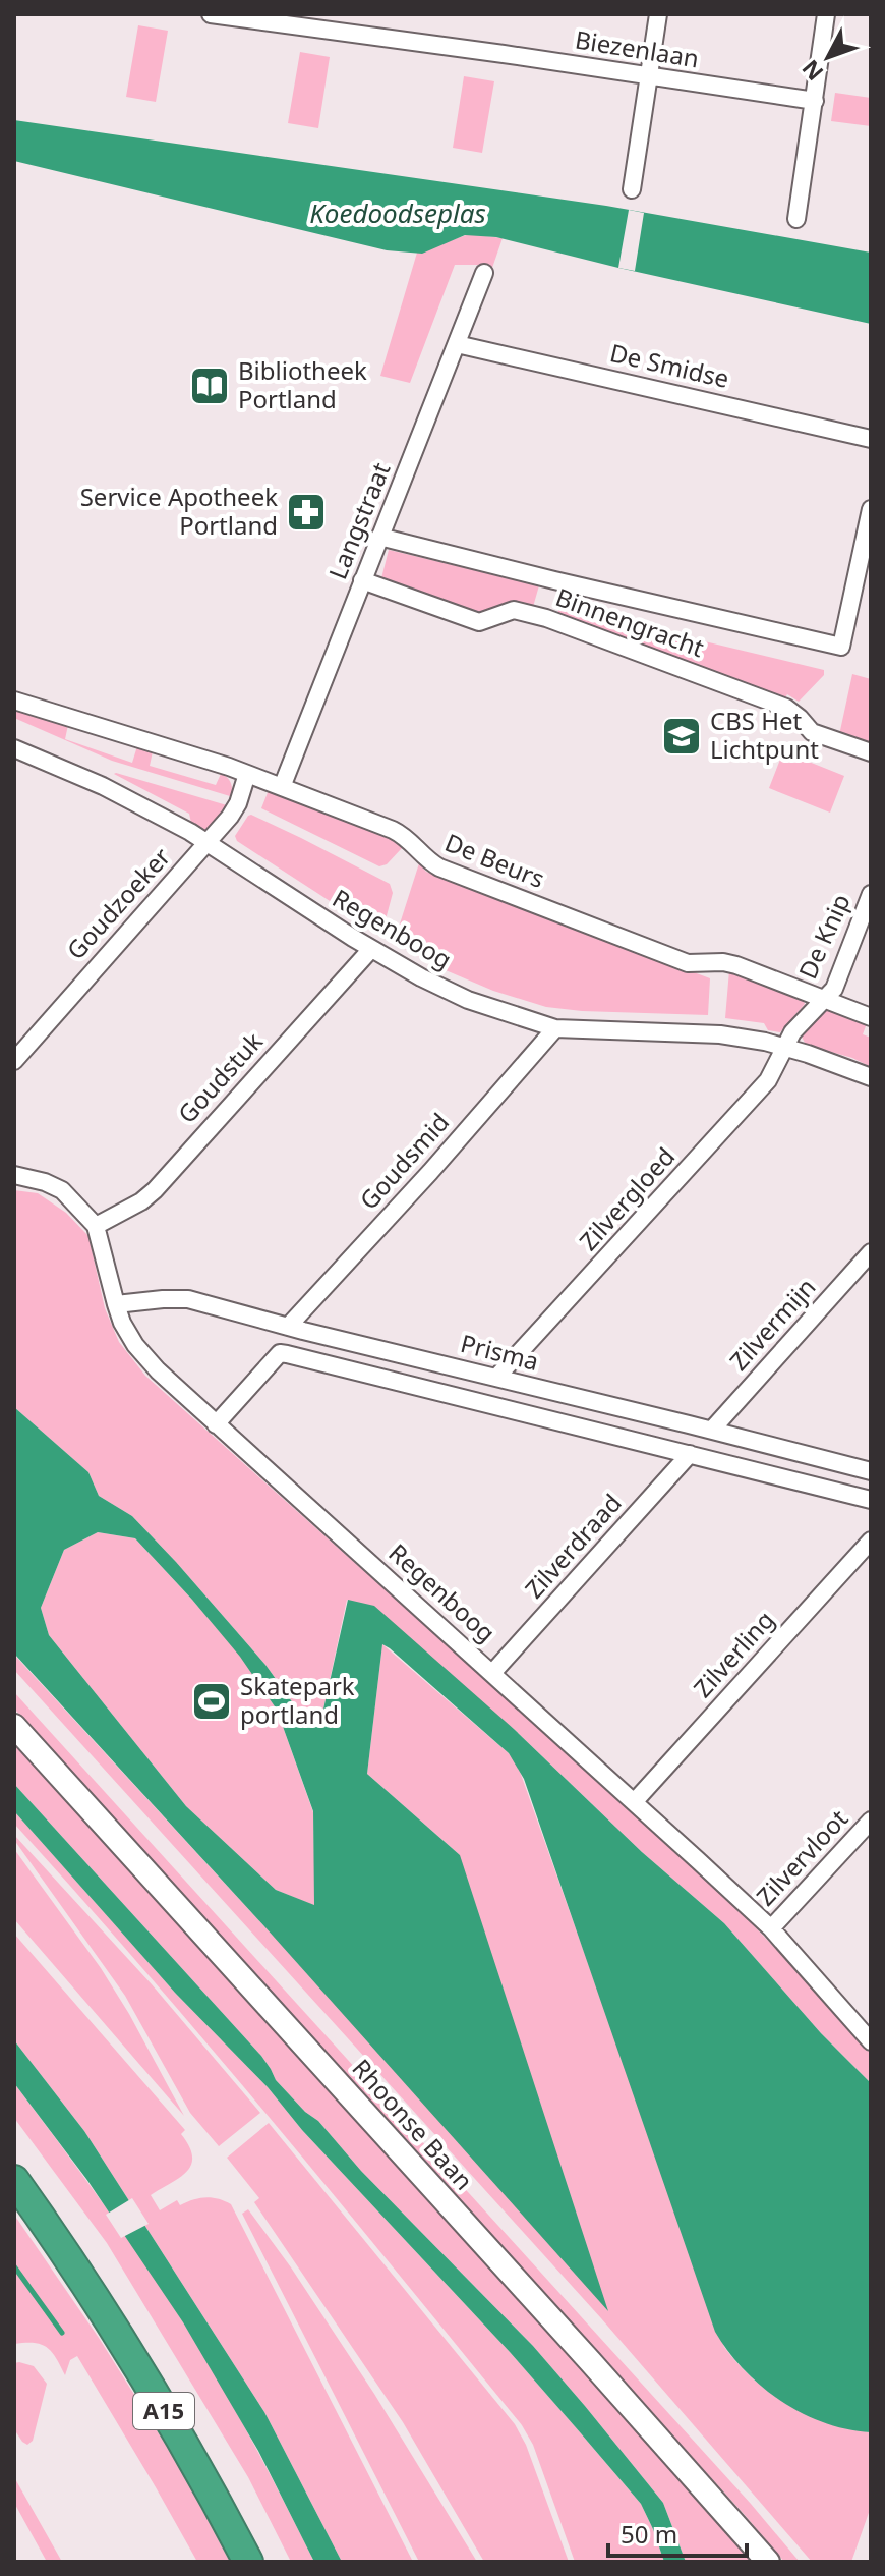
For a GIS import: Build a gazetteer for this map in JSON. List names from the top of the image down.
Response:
{
  "streets": {
    "highway": ["A15"],
    "main road": ["Rhoonse Baan"],
    "street": [
      "Biezenlaan",
      "De Smidse",
      "Langstraat",
      "Binnengracht",
      "De Beurs",
      "Goudzoeker",
      "Regenboog",
      "De Knip",
      "Goudstuk",
      "Goudsmid",
      "Zilvergloed",
      "Zilvermijn",
      "Prisma",
      "Zilverdraad",
      "Zilverling",
      "Zilvervloot"
    ]
  },
  "crossings": [
    ["De Smidse", "Langstraat"],
    ["Langstraat", "Binnengracht"],
    ["Langstraat", "De Beurs"],
    ["De Beurs", "Goudzoeker"],
    ["De Beurs", "De Knip"],
    ["Goudzoeker", "Regenboog"],
    ["Regenboog", "De Knip"],
    ["Regenboog", "Goudstuk"],
    ["Regenboog", "Goudsmid"],
    ["Regenboog", "Zilvergloed"],
    ["Regenboog", "Prisma"],
    ["Regenboog", "Zilverdraad"],
    ["Regenboog", "Zilverling"],
    ["Regenboog", "Zilvervloot"],
    ["De Knip", "Zilvergloed"],
    ["Goudsmid", "Prisma"],
    ["Zilvergloed", "Prisma"],
    ["Zilvermijn", "Prisma"]
  ],
  "water": ["Koedoodseplas"],
  "places": {
    "library": ["Bibliotheek Portland"],
    "pharmacy": ["Service Apotheek Portland"],
    "school or university": ["CBS Het Lichtpunt"],
    "sports": ["Skatepark portland"]
  },
  "scale_bar": "50 m",
  "north": "bottom left"
}
